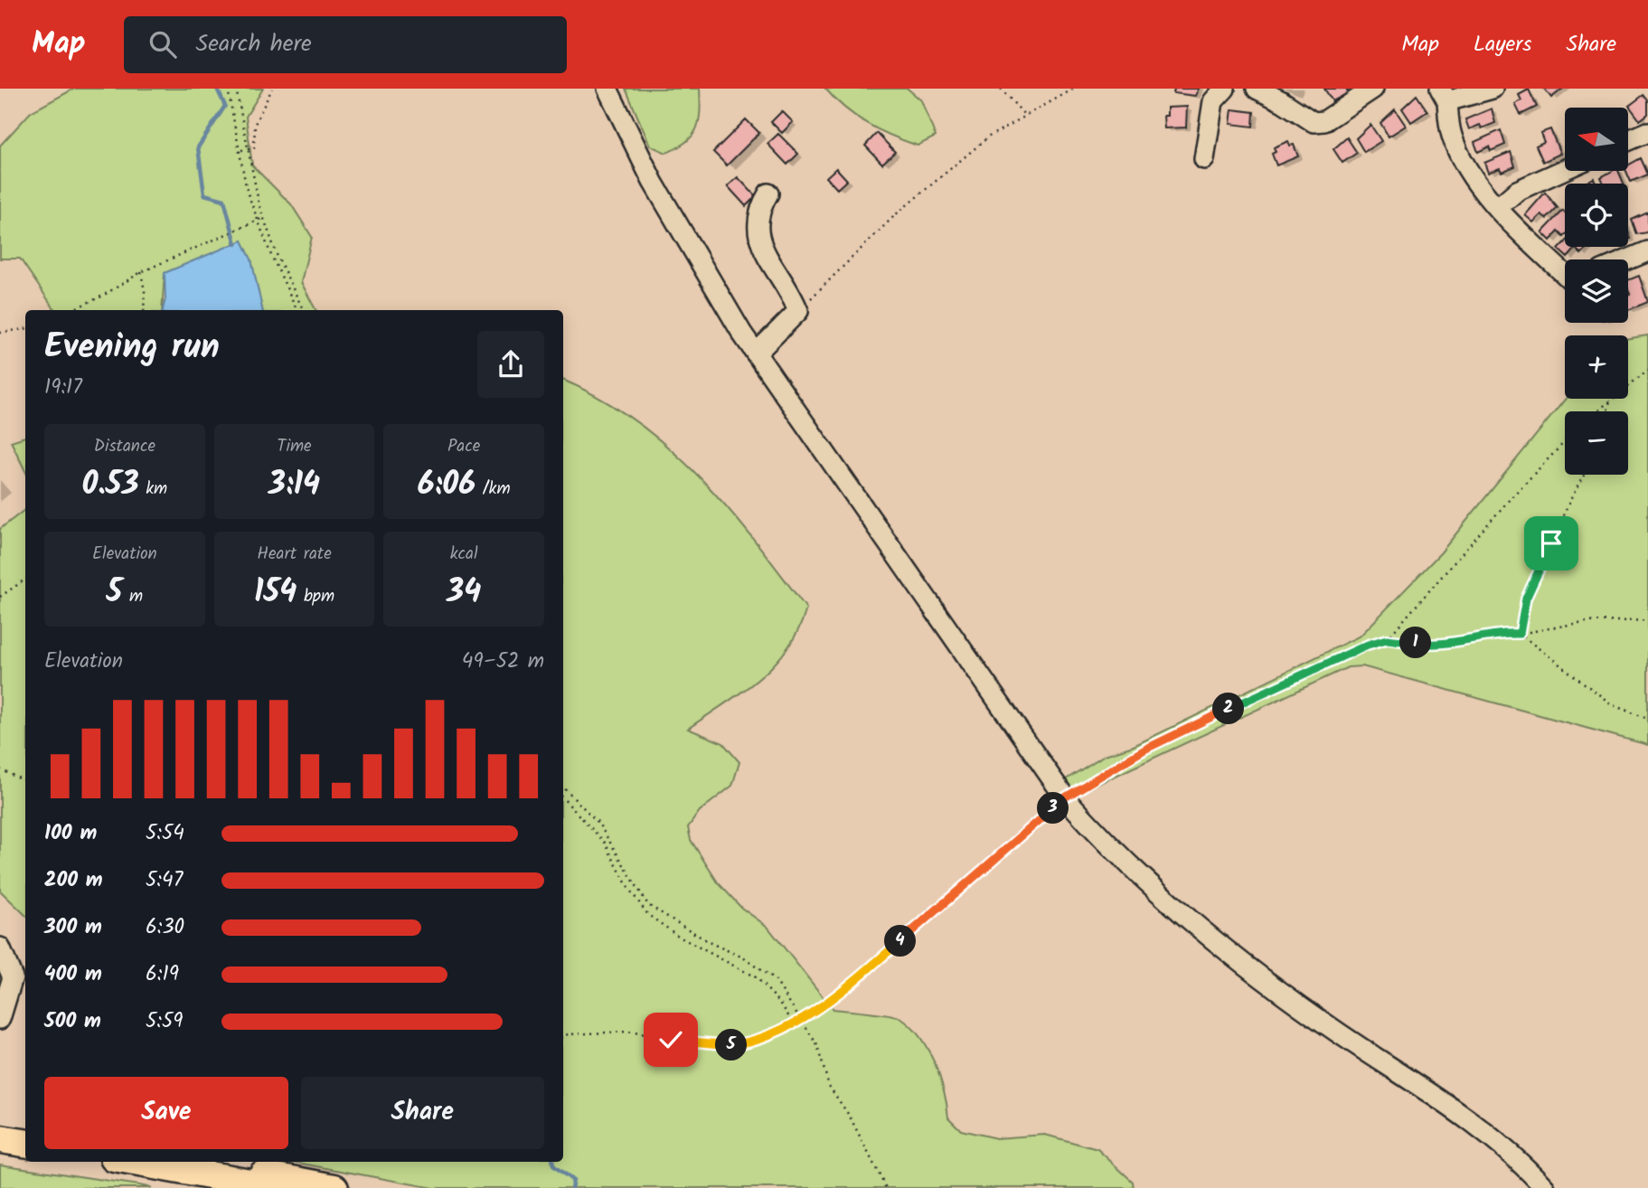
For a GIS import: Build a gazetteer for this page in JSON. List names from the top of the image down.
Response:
{
  "north": "left",
  "page": {
    "header": "Map",
    "search": "Search here",
    "nav": ["Map", "Layers", "Share"],
    "map_buttons": ["+", "−"],
    "heading": ["Evening run", "19:17"],
    "stats": [
      ["Distance", "0.53 km"],
      ["Time", "3:14"],
      ["Pace", "6:06 /km"],
      ["Elevation", "5 m"],
      ["Heart rate", "154 bpm"],
      ["kcal", "34"]
    ],
    "pins": [
      "1",
      "2",
      "3",
      "4",
      "5"
    ],
    "chart": ["Elevation", "49–52 m"],
    "list": [
      {
        "name": "100 m",
        "note": "5:54"
      },
      {
        "name": "200 m",
        "note": "5:47"
      },
      {
        "name": "300 m",
        "note": "6:30"
      },
      {
        "name": "400 m",
        "note": "6:19"
      },
      {
        "name": "500 m",
        "note": "5:59"
      }
    ],
    "buttons": ["Save", "Share"]
  }
}
